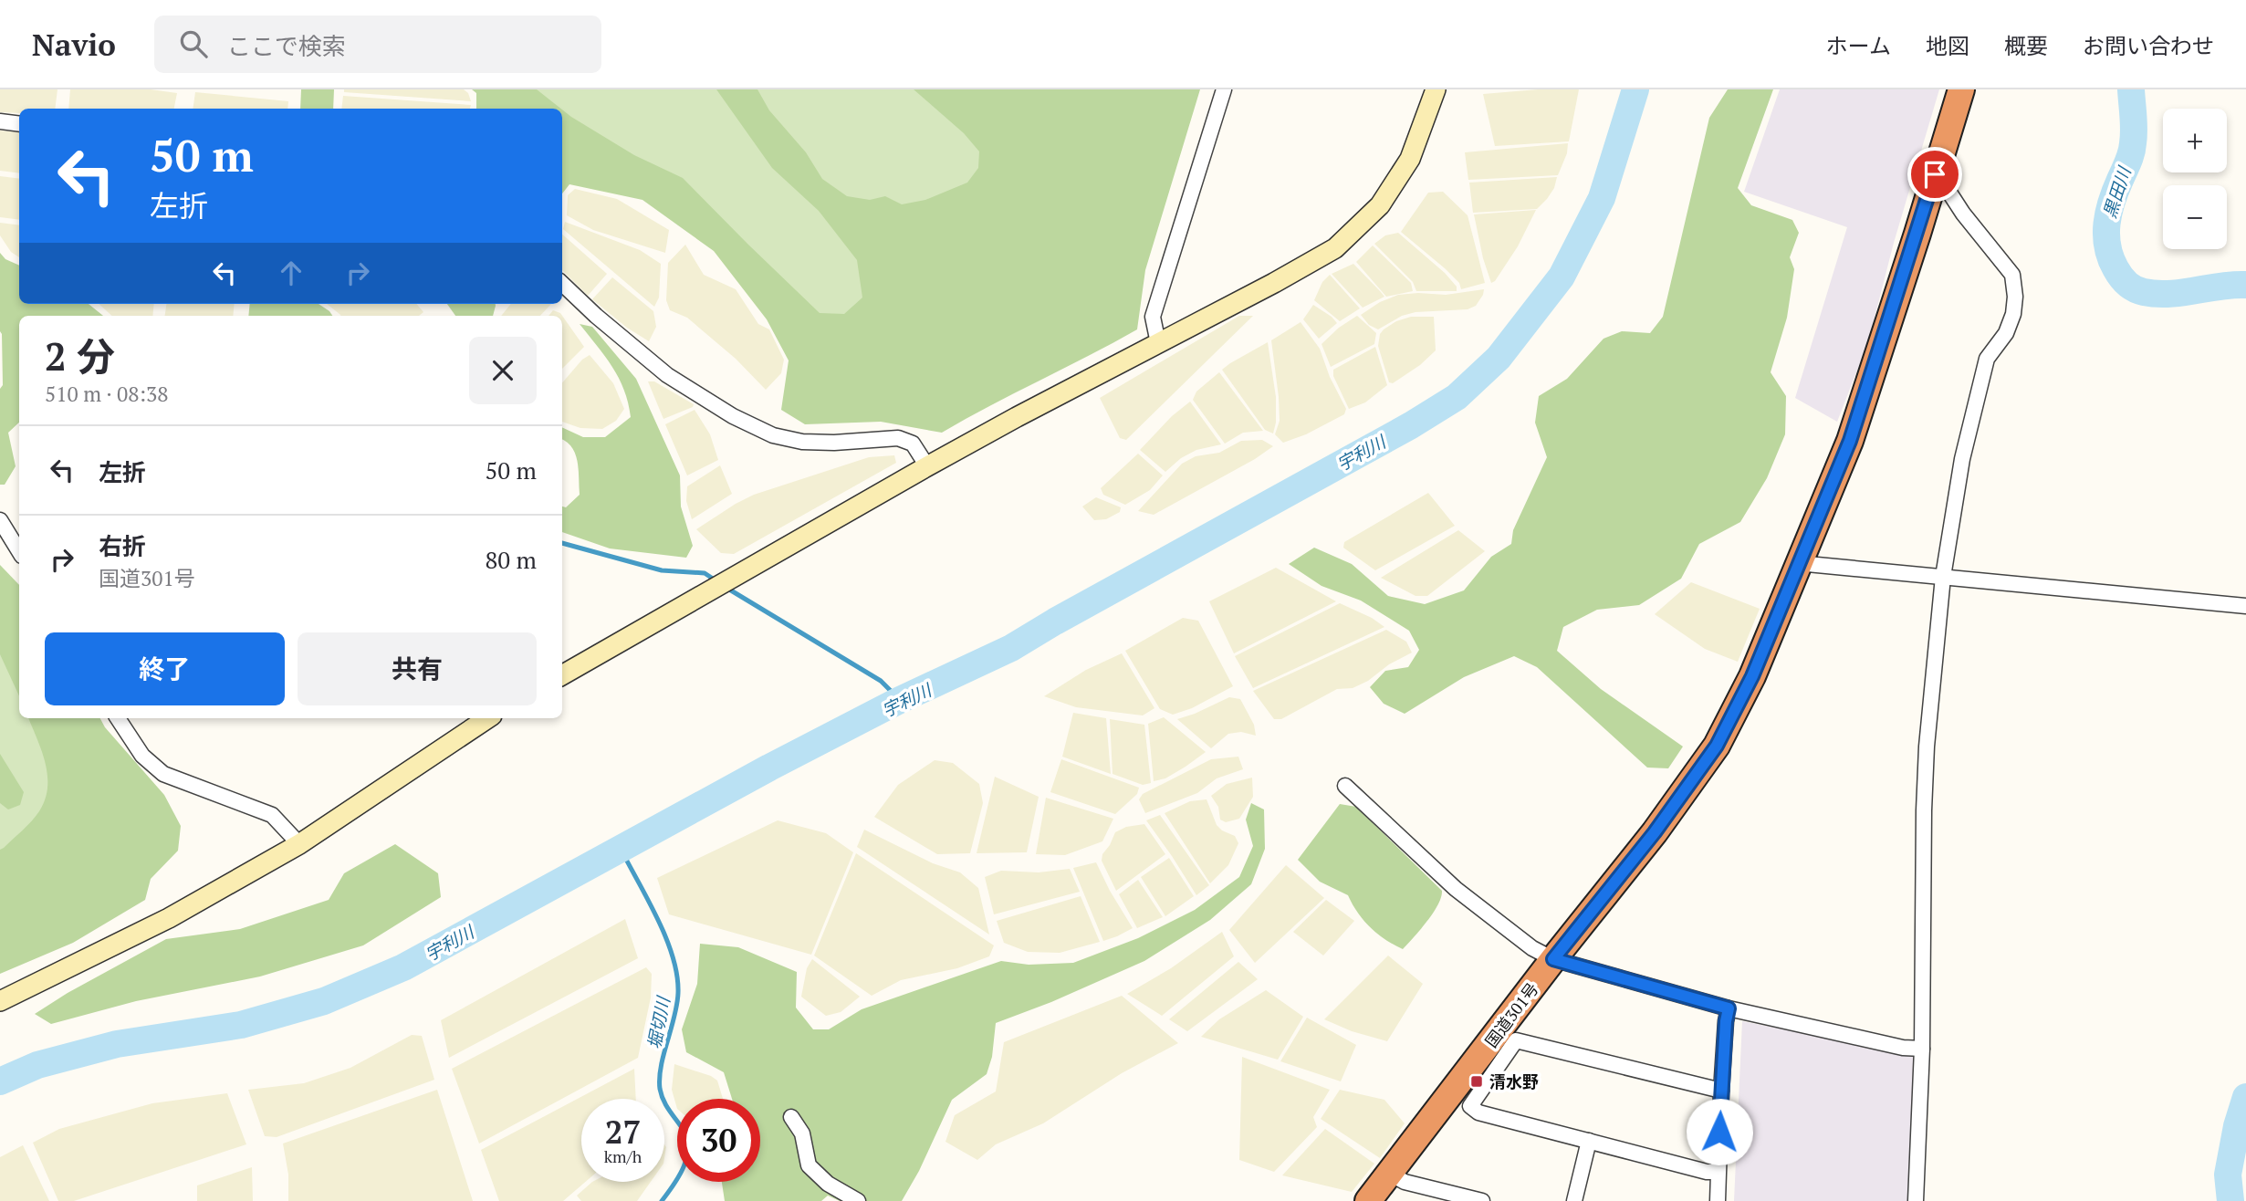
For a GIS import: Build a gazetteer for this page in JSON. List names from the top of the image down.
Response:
{
  "streets": {
    "highway": ["国道301号"]
  },
  "water": ["黒田川", "宇利川", "堀切川"],
  "places": {
    "transit": ["清水野"]
  },
  "page": {
    "header": "Navio",
    "search": "ここで検索",
    "nav": [
      "ホーム",
      "地図",
      "概要",
      "お問い合わせ"
    ],
    "map_buttons": ["+", "−"],
    "turn": ["50 m", "左折"],
    "heading": ["2 分", "510 m · 08:38"],
    "list": [
      {
        "name": "左折",
        "value": "50 m"
      },
      {
        "name": "右折",
        "note": "国道301号",
        "value": "80 m"
      }
    ],
    "buttons": ["終了", "共有"],
    "speed": "27 km/h",
    "limit": "30"
  }
}
